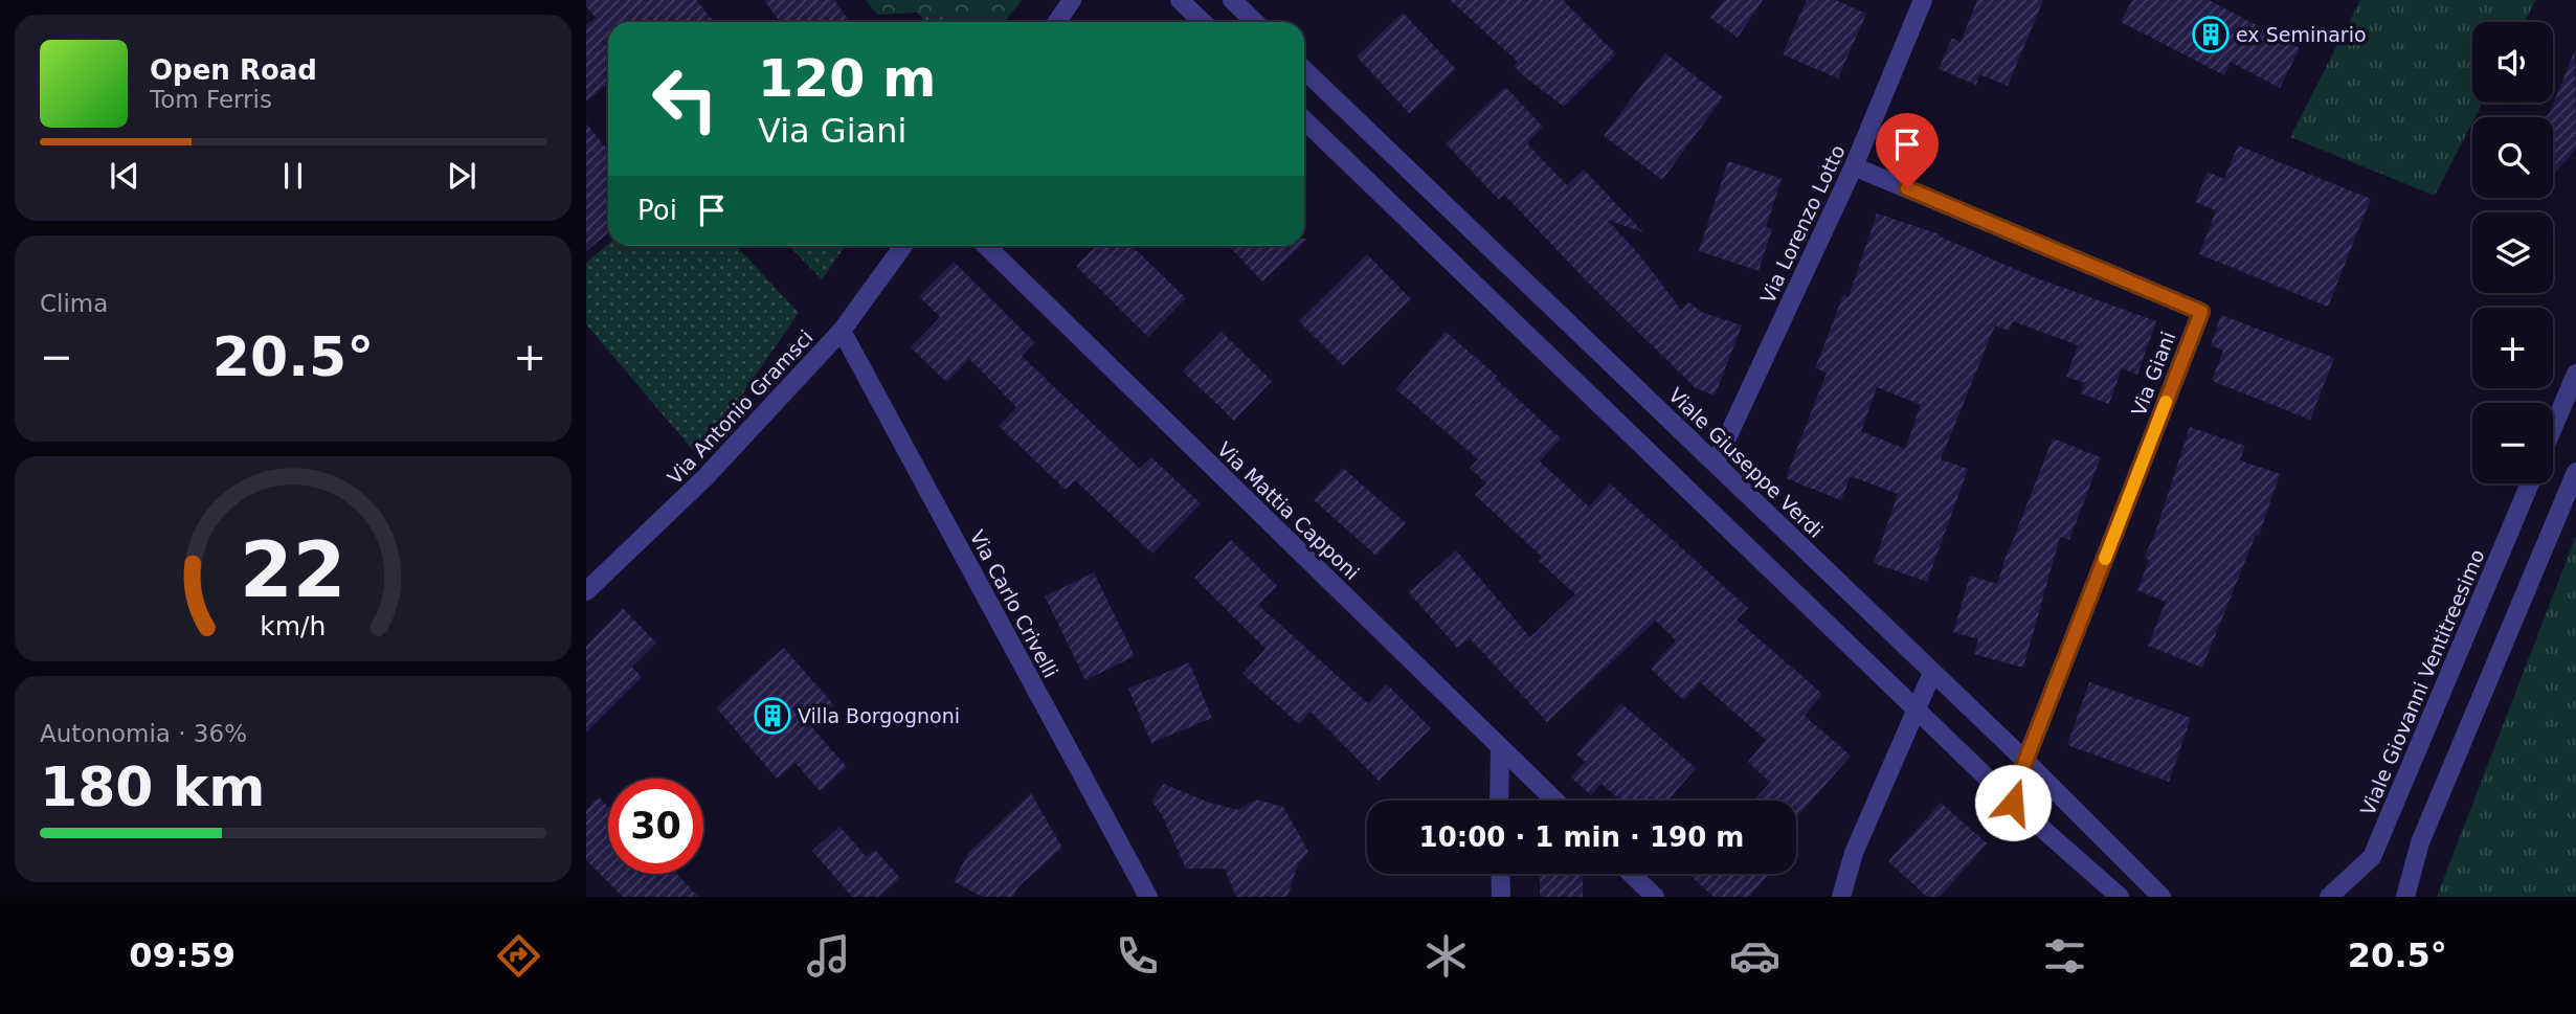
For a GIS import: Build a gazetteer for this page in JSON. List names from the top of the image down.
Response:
{
  "streets": {
    "street": [
      "Via Lorenzo Lotto",
      "Via Giani",
      "Via Antonio Gramsci",
      "Viale Giuseppe Verdi",
      "Via Mattia Capponi",
      "Via Carlo Crivelli",
      "Viale Giovanni Ventitreesimo"
    ]
  },
  "crossings": [
    ["Via Lorenzo Lotto", "Via Giani"],
    ["Via Lorenzo Lotto", "Viale Giuseppe Verdi"],
    ["Via Giani", "Viale Giuseppe Verdi"],
    ["Via Antonio Gramsci", "Via Carlo Crivelli"]
  ],
  "places": {
    "building": ["ex Seminario", "Villa Borgognoni"]
  },
  "page": {
    "map_buttons": ["+", "−"],
    "turn": ["120 m", "Via Giani"],
    "song": ["Open Road", "Tom Ferris"],
    "then": "Poi",
    "tile": [
      "Clima",
      ["Autonomia · 36%", "180 km"]
    ],
    "heat": ["−", "20.5°", "+"],
    "limit": "30",
    "trip": "10:00 · 1 min · 190 m",
    "tabs": ["09:59", "20.5°"],
    "gauge": ["22", "km/h"]
  }
}
